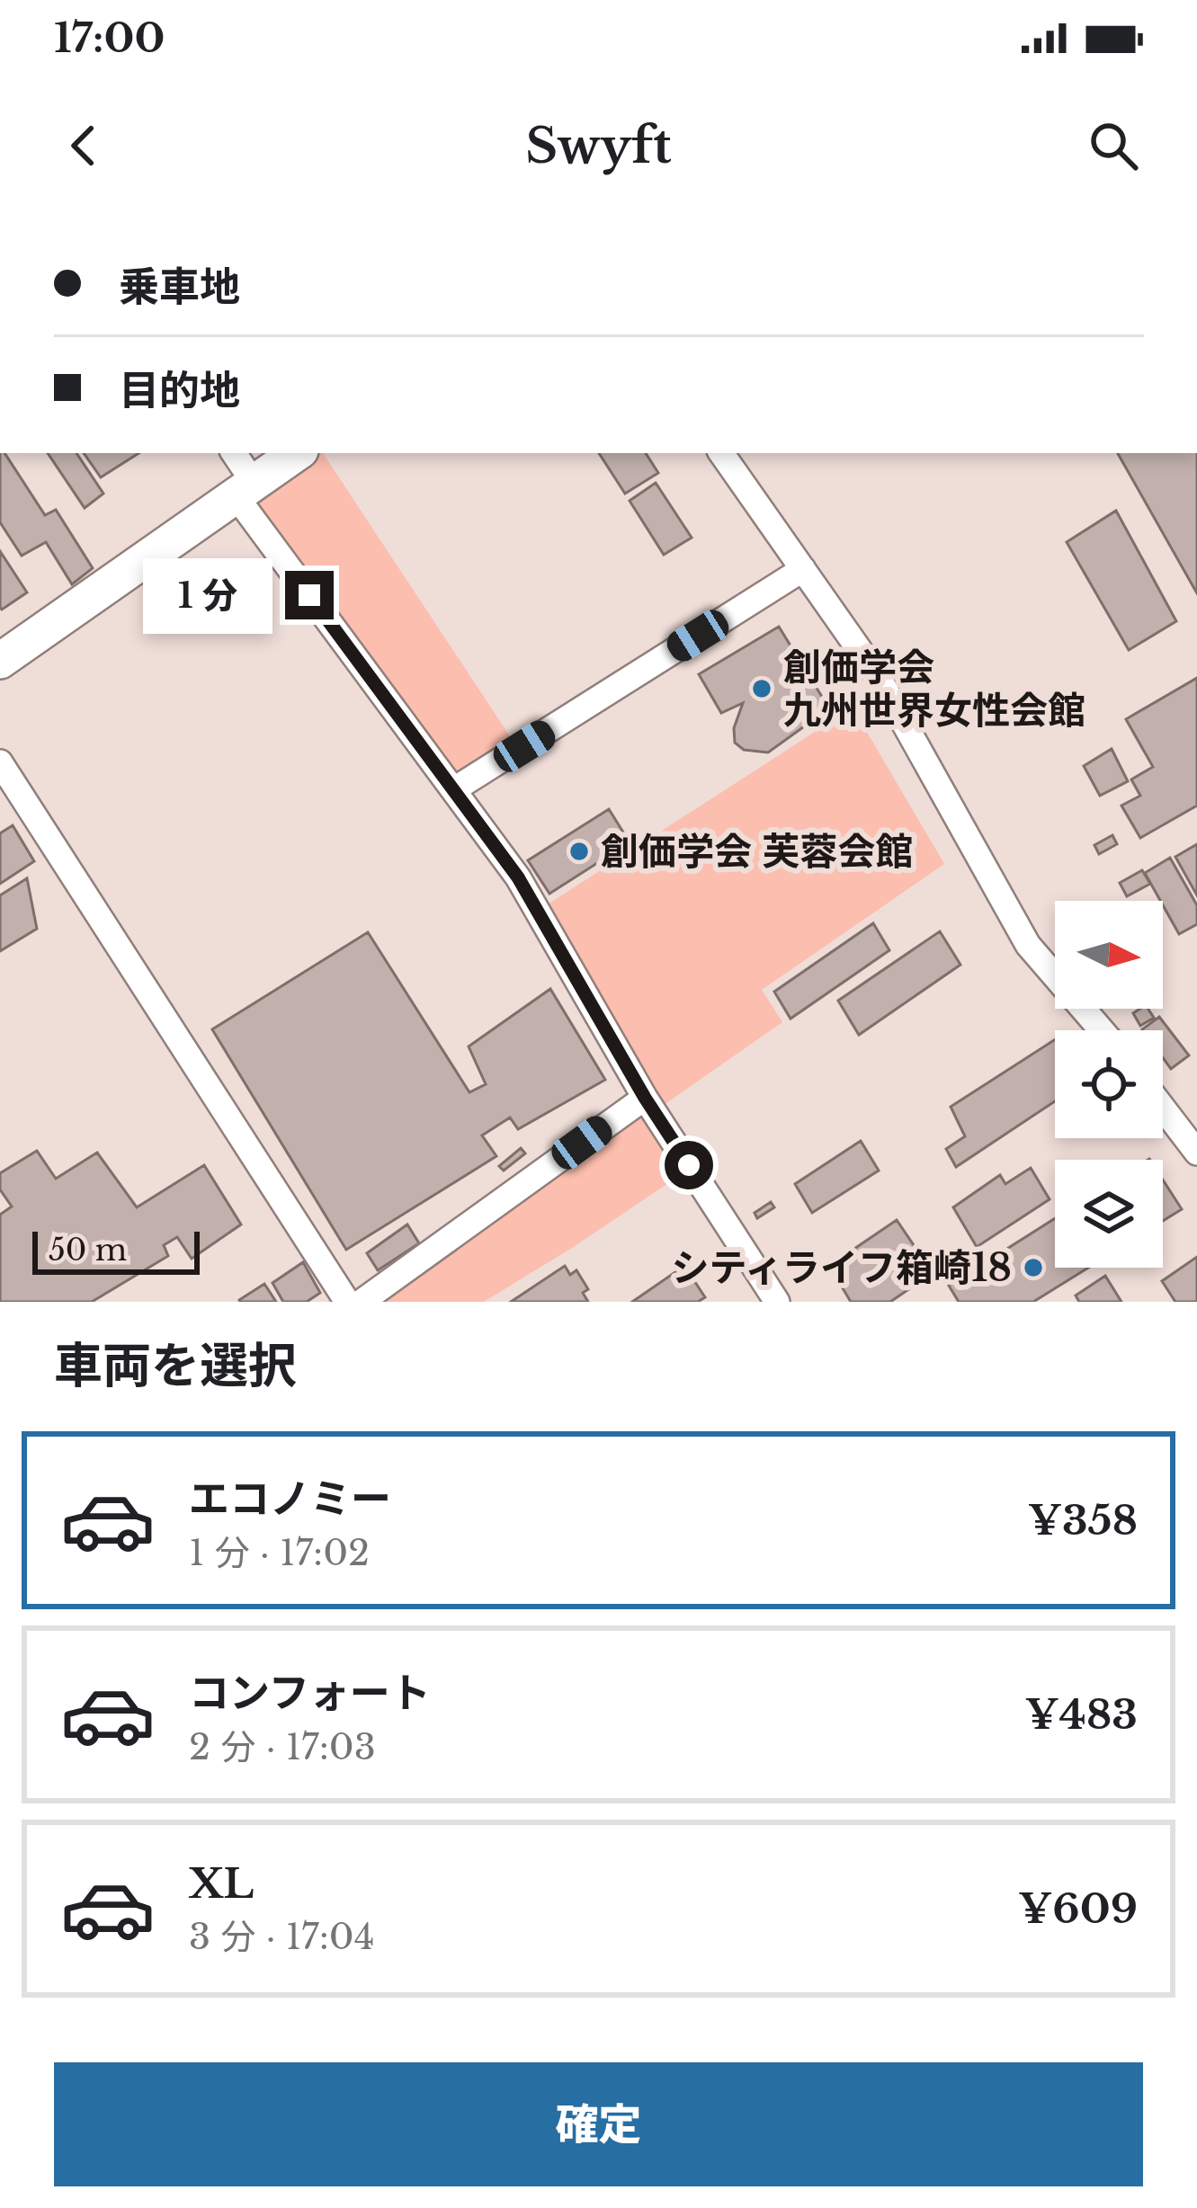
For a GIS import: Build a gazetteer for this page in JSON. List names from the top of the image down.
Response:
{
  "places": ["創価学会 九州世界女性会館", "創価学会 芙蓉会館", "シティライフ箱崎18"],
  "scale_bar": "50 m",
  "north": "right",
  "page": {
    "status": "17:00",
    "header": "Swyft",
    "banner": ["乗車地", "目的地"],
    "bubble": "1 分",
    "scale": "50 m",
    "heading": "車両を選択",
    "list": [
      {
        "name": "エコノミー",
        "note": "1 分 · 17:02",
        "value": "¥358"
      },
      {
        "name": "コンフォート",
        "note": "2 分 · 17:03",
        "value": "¥483"
      },
      {
        "name": "XL",
        "note": "3 分 · 17:04",
        "value": "¥609"
      }
    ],
    "buttons": "確定"
  }
}
